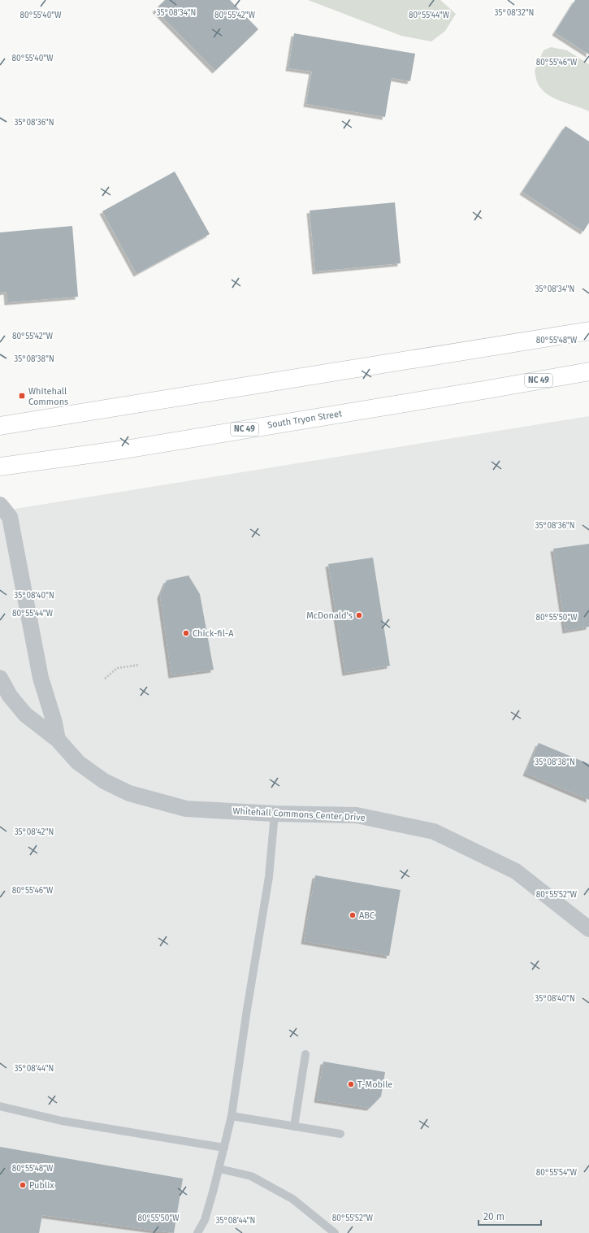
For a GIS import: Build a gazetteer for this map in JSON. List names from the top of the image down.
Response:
{
  "streets": {
    "main road": ["NC 49", "South Tryon Street"],
    "street": ["Whitehall Commons Center Drive"]
  },
  "places": {
    "transit": ["Whitehall Commons"],
    "other": [
      "McDonald's",
      "Chick-fil-A",
      "ABC",
      "T-Mobile",
      "Publix"
    ]
  },
  "scale_bar": "20 m",
  "coordinates": [
    "35°08'34\"N",
    "35°08'32\"N",
    "80°55'40\"W",
    "80°55'42\"W",
    "80°55'44\"W",
    "80°55'46\"W",
    "35°08'36\"N",
    "80°55'48\"W",
    "35°08'38\"N",
    "35°08'40\"N",
    "80°55'50\"W",
    "35°08'42\"N",
    "80°55'52\"W",
    "35°08'44\"N",
    "80°55'54\"W"
  ]
}
